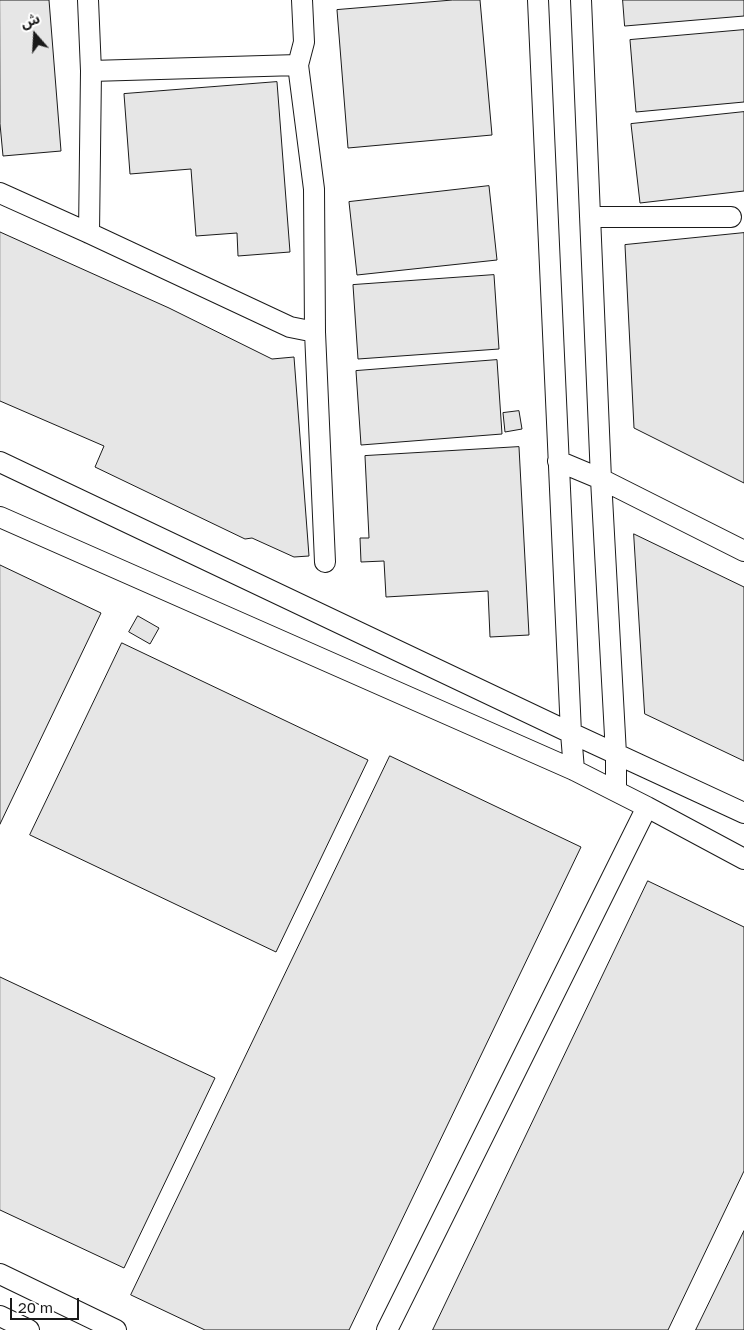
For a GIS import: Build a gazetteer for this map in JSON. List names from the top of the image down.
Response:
{
  "scale_bar": "20 m",
  "north": "top"
}
